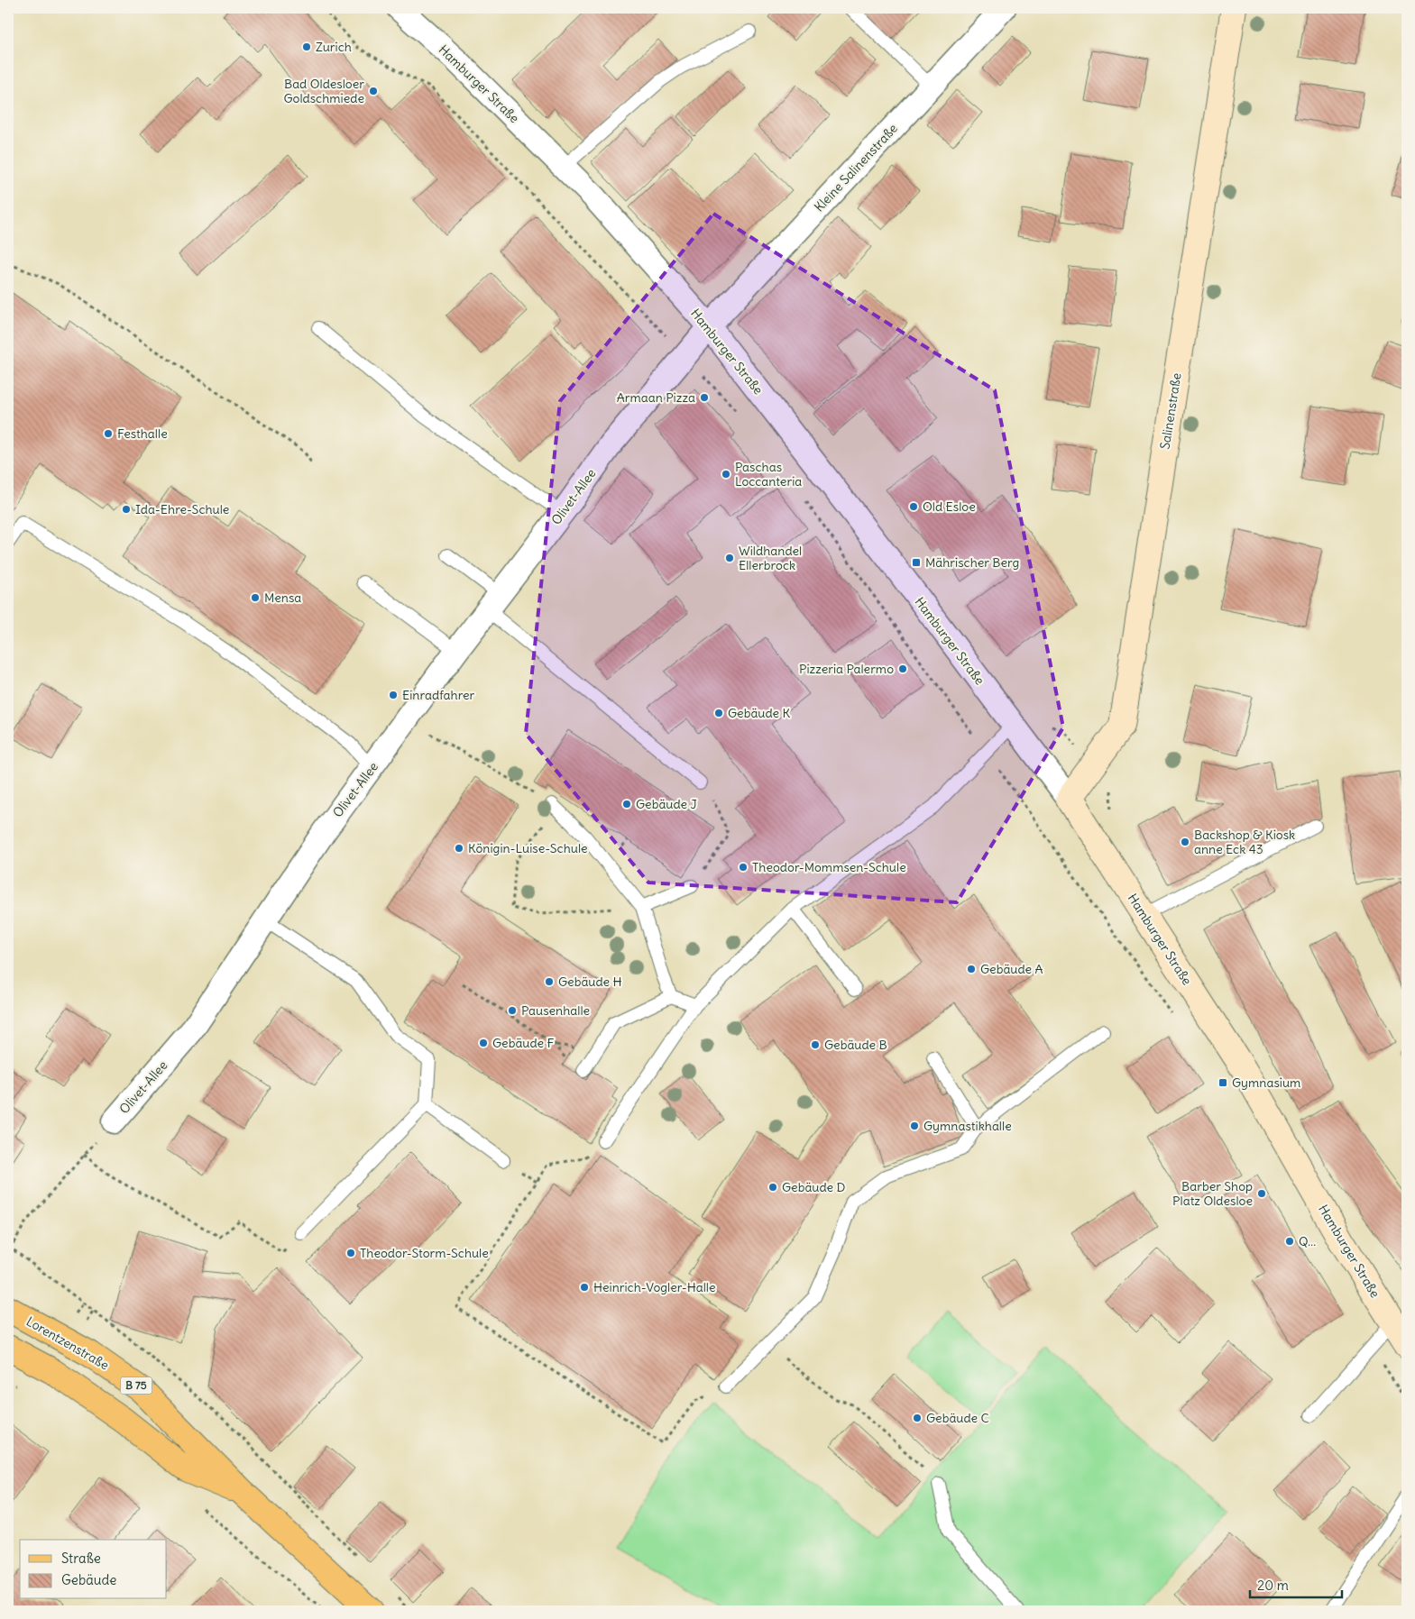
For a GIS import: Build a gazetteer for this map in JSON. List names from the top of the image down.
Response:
{
  "streets": {
    "main road": ["Lorentzenstraße", "B 75"],
    "street": [
      "Hamburger Straße",
      "Kleine Salinenstraße",
      "Salinenstraße",
      "Olivet-Allee"
    ]
  },
  "crossings": [
    ["Hamburger Straße", "Kleine Salinenstraße"],
    ["Hamburger Straße", "Salinenstraße"],
    ["Hamburger Straße", "Olivet-Allee"],
    ["Kleine Salinenstraße", "Olivet-Allee"]
  ],
  "places": {
    "other": [
      "Zurich",
      "Bad Oldesloer Goldschmiede",
      "Armaan Pizza",
      "Festhalle",
      "Paschas Loccanteria",
      "Old Esloe",
      "Ida-Ehre-Schule",
      "Wildhandel Ellerbrock",
      "Mensa",
      "Pizzeria Palermo",
      "Einradfahrer",
      "Gebäude K",
      "Gebäude J",
      "Backshop & Kiosk anne Eck 43",
      "Königin-Luise-Schule",
      "Theodor-Mommsen-Schule",
      "Gebäude A",
      "Gebäude H",
      "Pausenhalle",
      "Gebäude F",
      "Gebäude B",
      "Gymnastikhalle",
      "Gebäude D",
      "Barber Shop Platz Oldesloe",
      "Q...",
      "Theodor-Storm-Schule",
      "Heinrich-Vogler-Halle",
      "Gebäude C"
    ],
    "transit": ["Mährischer Berg", "Gymnasium"]
  },
  "legend": ["Straße", "Gebäude"],
  "scale_bar": "20 m"
}
